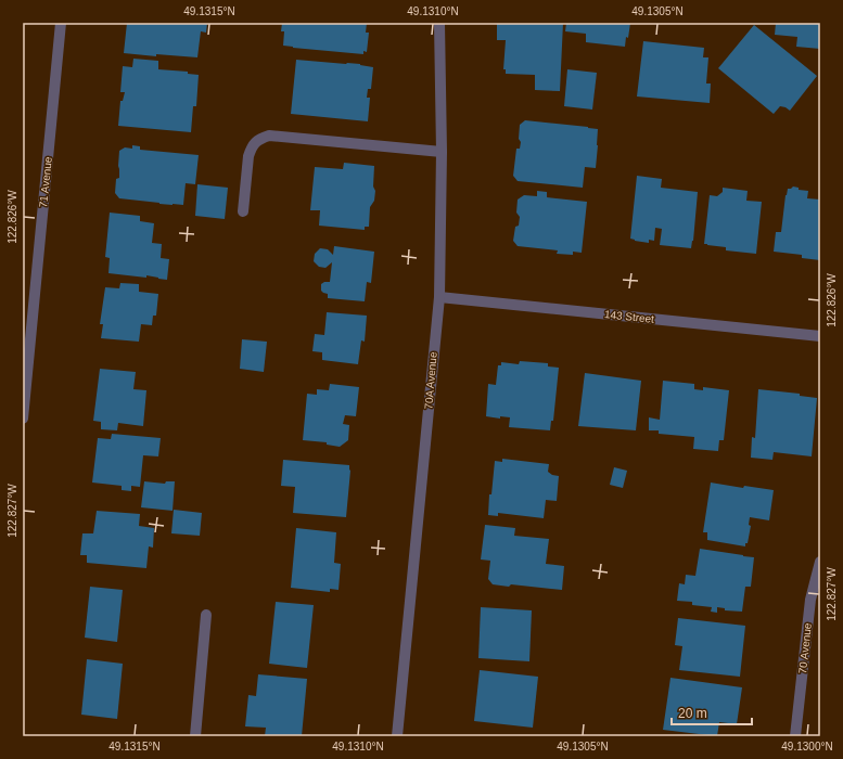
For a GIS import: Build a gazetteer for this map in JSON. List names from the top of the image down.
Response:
{
  "streets": {
    "street": [
      "71 Avenue",
      "143 Street",
      "70A Avenue",
      "70 Avenue"
    ]
  },
  "crossings": [
    ["143 Street", "70A Avenue"]
  ],
  "scale_bar": "20 m",
  "coordinates": [
    "49.1315°N",
    "49.1310°N",
    "49.1305°N",
    "122.826°W",
    "122.827°W",
    "49.1300°N"
  ]
}
